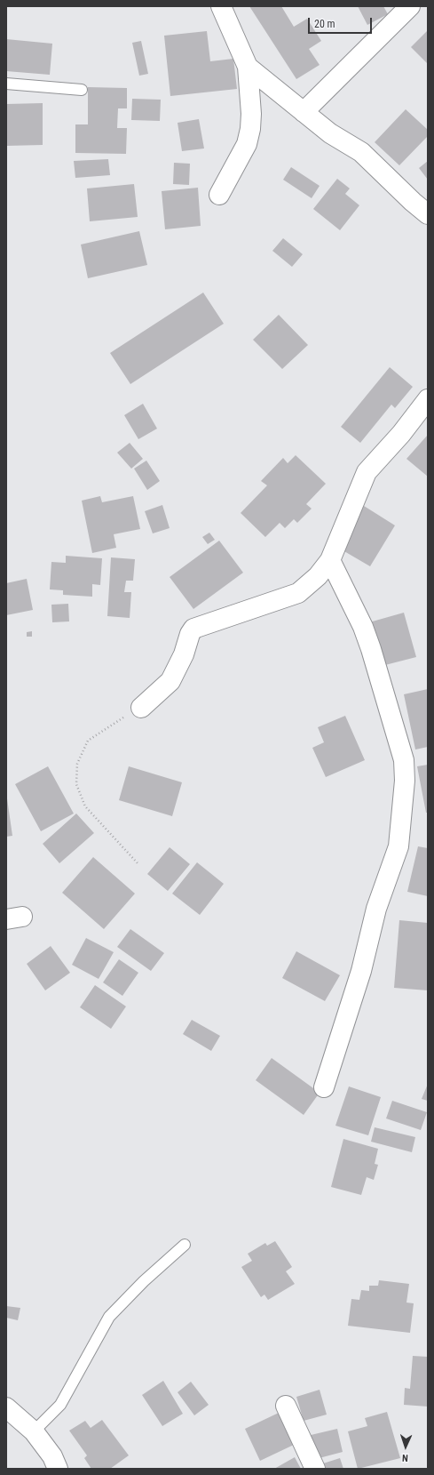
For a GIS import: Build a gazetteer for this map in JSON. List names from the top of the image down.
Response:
{
  "scale_bar": "20 m",
  "north": "bottom"
}
